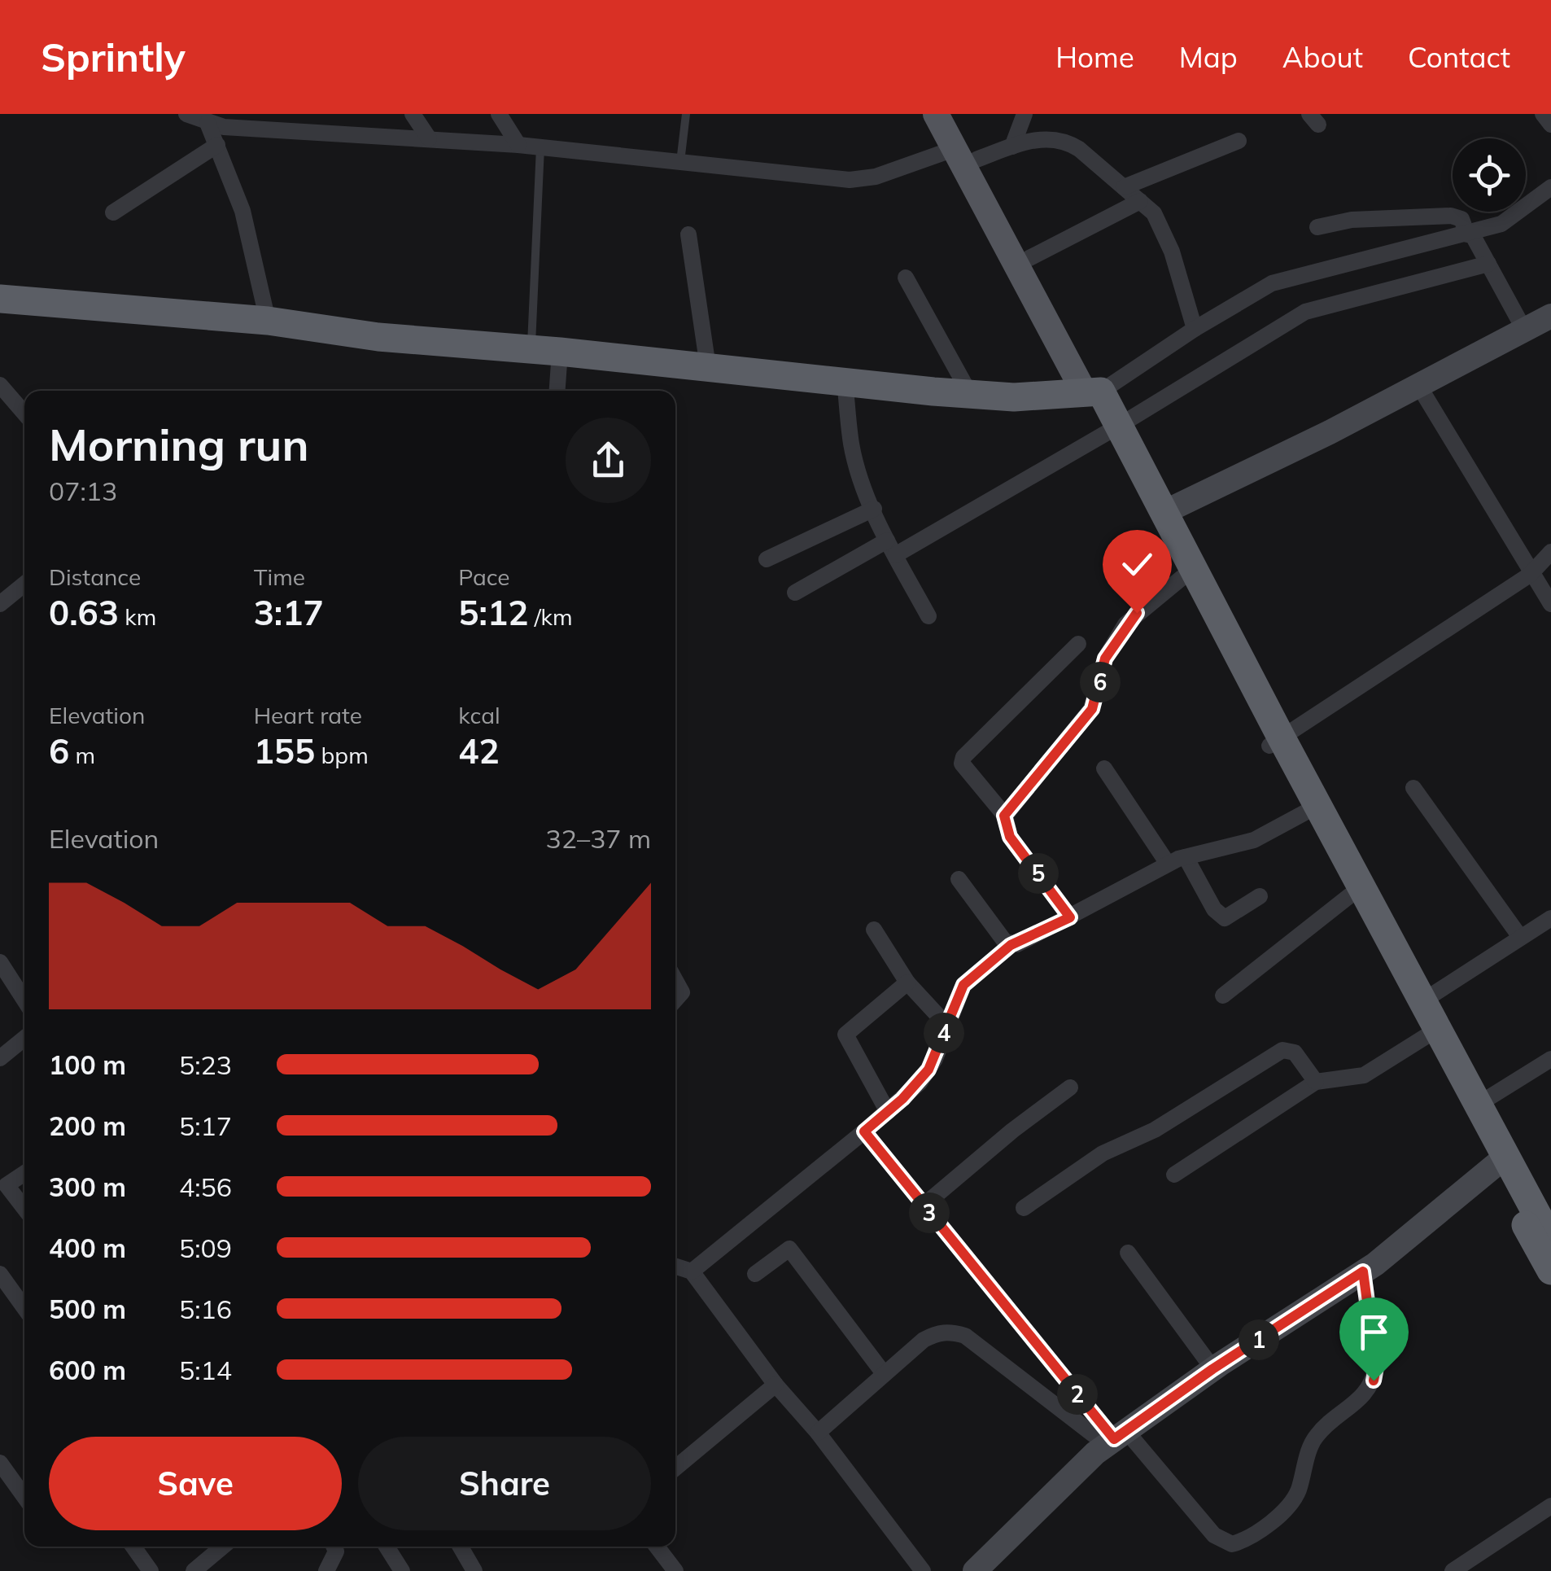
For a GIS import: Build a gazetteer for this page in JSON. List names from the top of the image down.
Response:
{
  "page": {
    "header": "Sprintly",
    "nav": [
      "Home",
      "Map",
      "About",
      "Contact"
    ],
    "heading": ["Morning run", "07:13"],
    "stats": [
      ["Distance", "0.63 km"],
      ["Time", "3:17"],
      ["Pace", "5:12 /km"],
      ["Elevation", "6 m"],
      ["Heart rate", "155 bpm"],
      ["kcal", "42"]
    ],
    "pins": [
      "6",
      "5",
      "4",
      "3",
      "1",
      "2"
    ],
    "chart": ["Elevation", "32–37 m"],
    "list": [
      {
        "name": "100 m",
        "note": "5:23"
      },
      {
        "name": "200 m",
        "note": "5:17"
      },
      {
        "name": "300 m",
        "note": "4:56"
      },
      {
        "name": "400 m",
        "note": "5:09"
      },
      {
        "name": "500 m",
        "note": "5:16"
      },
      {
        "name": "600 m",
        "note": "5:14"
      }
    ],
    "buttons": ["Save", "Share"]
  }
}
